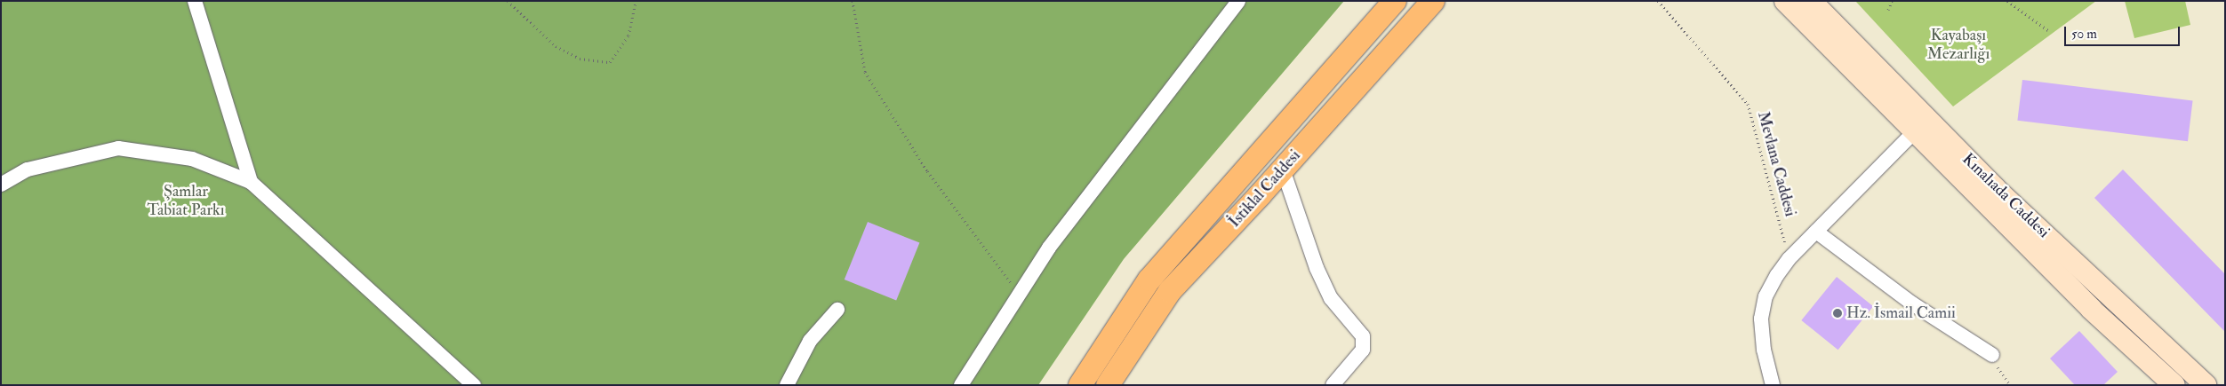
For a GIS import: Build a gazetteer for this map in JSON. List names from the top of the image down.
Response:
{
  "streets": {
    "main road": ["İstiklal Caddesi", "Kınalıada Caddesi"],
    "path": ["Mevlana Caddesi"]
  },
  "parks": ["Kayabaşı Mezarlığı", "Şamlar Tabiat Parkı"],
  "places": ["Hz. İsmail Camii"],
  "scale_bar": "50 m"
}
